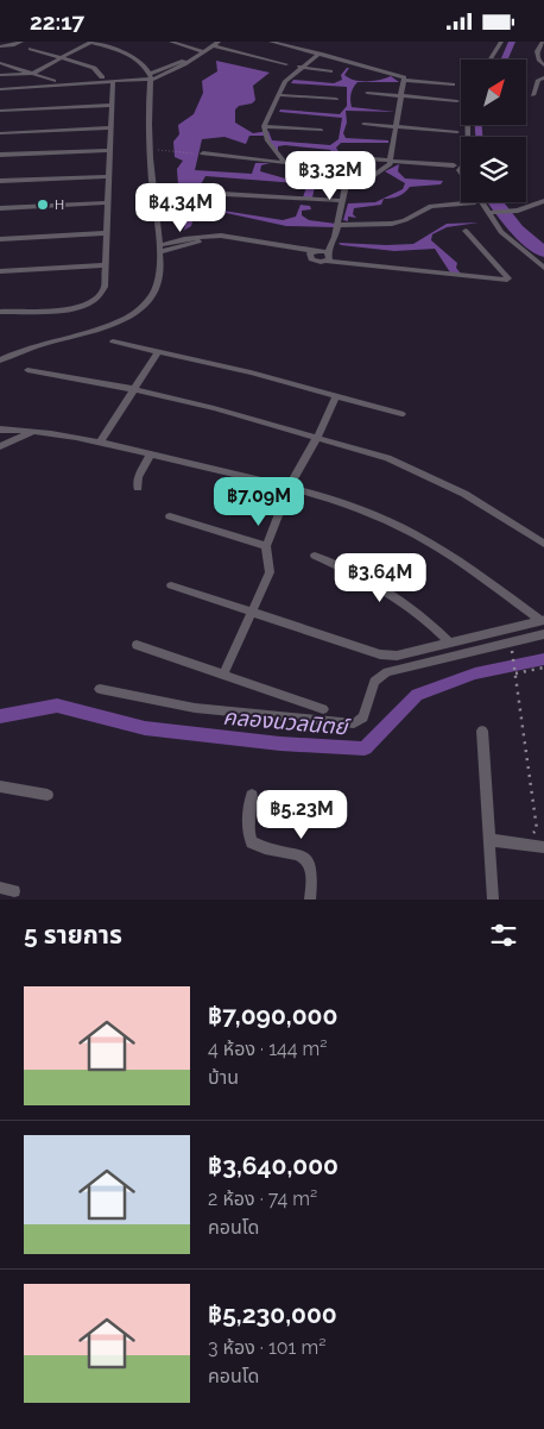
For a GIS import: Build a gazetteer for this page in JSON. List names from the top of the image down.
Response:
{
  "water": ["คลองนวลนิตย์"],
  "places": ["H"],
  "north": "top right",
  "page": {
    "status": "22:17",
    "price": [
      "฿3.32M",
      "฿4.34M",
      "฿7.09M",
      "฿3.64M",
      "฿5.23M"
    ],
    "heading": "5 รายการ",
    "list": [
      {
        "name": "฿7,090,000",
        "note": "4 ห้อง · 144 m² · บ้าน"
      },
      {
        "name": "฿3,640,000",
        "note": "2 ห้อง · 74 m² · คอนโด"
      },
      {
        "name": "฿5,230,000",
        "note": "3 ห้อง · 101 m² · คอนโด"
      }
    ]
  }
}
